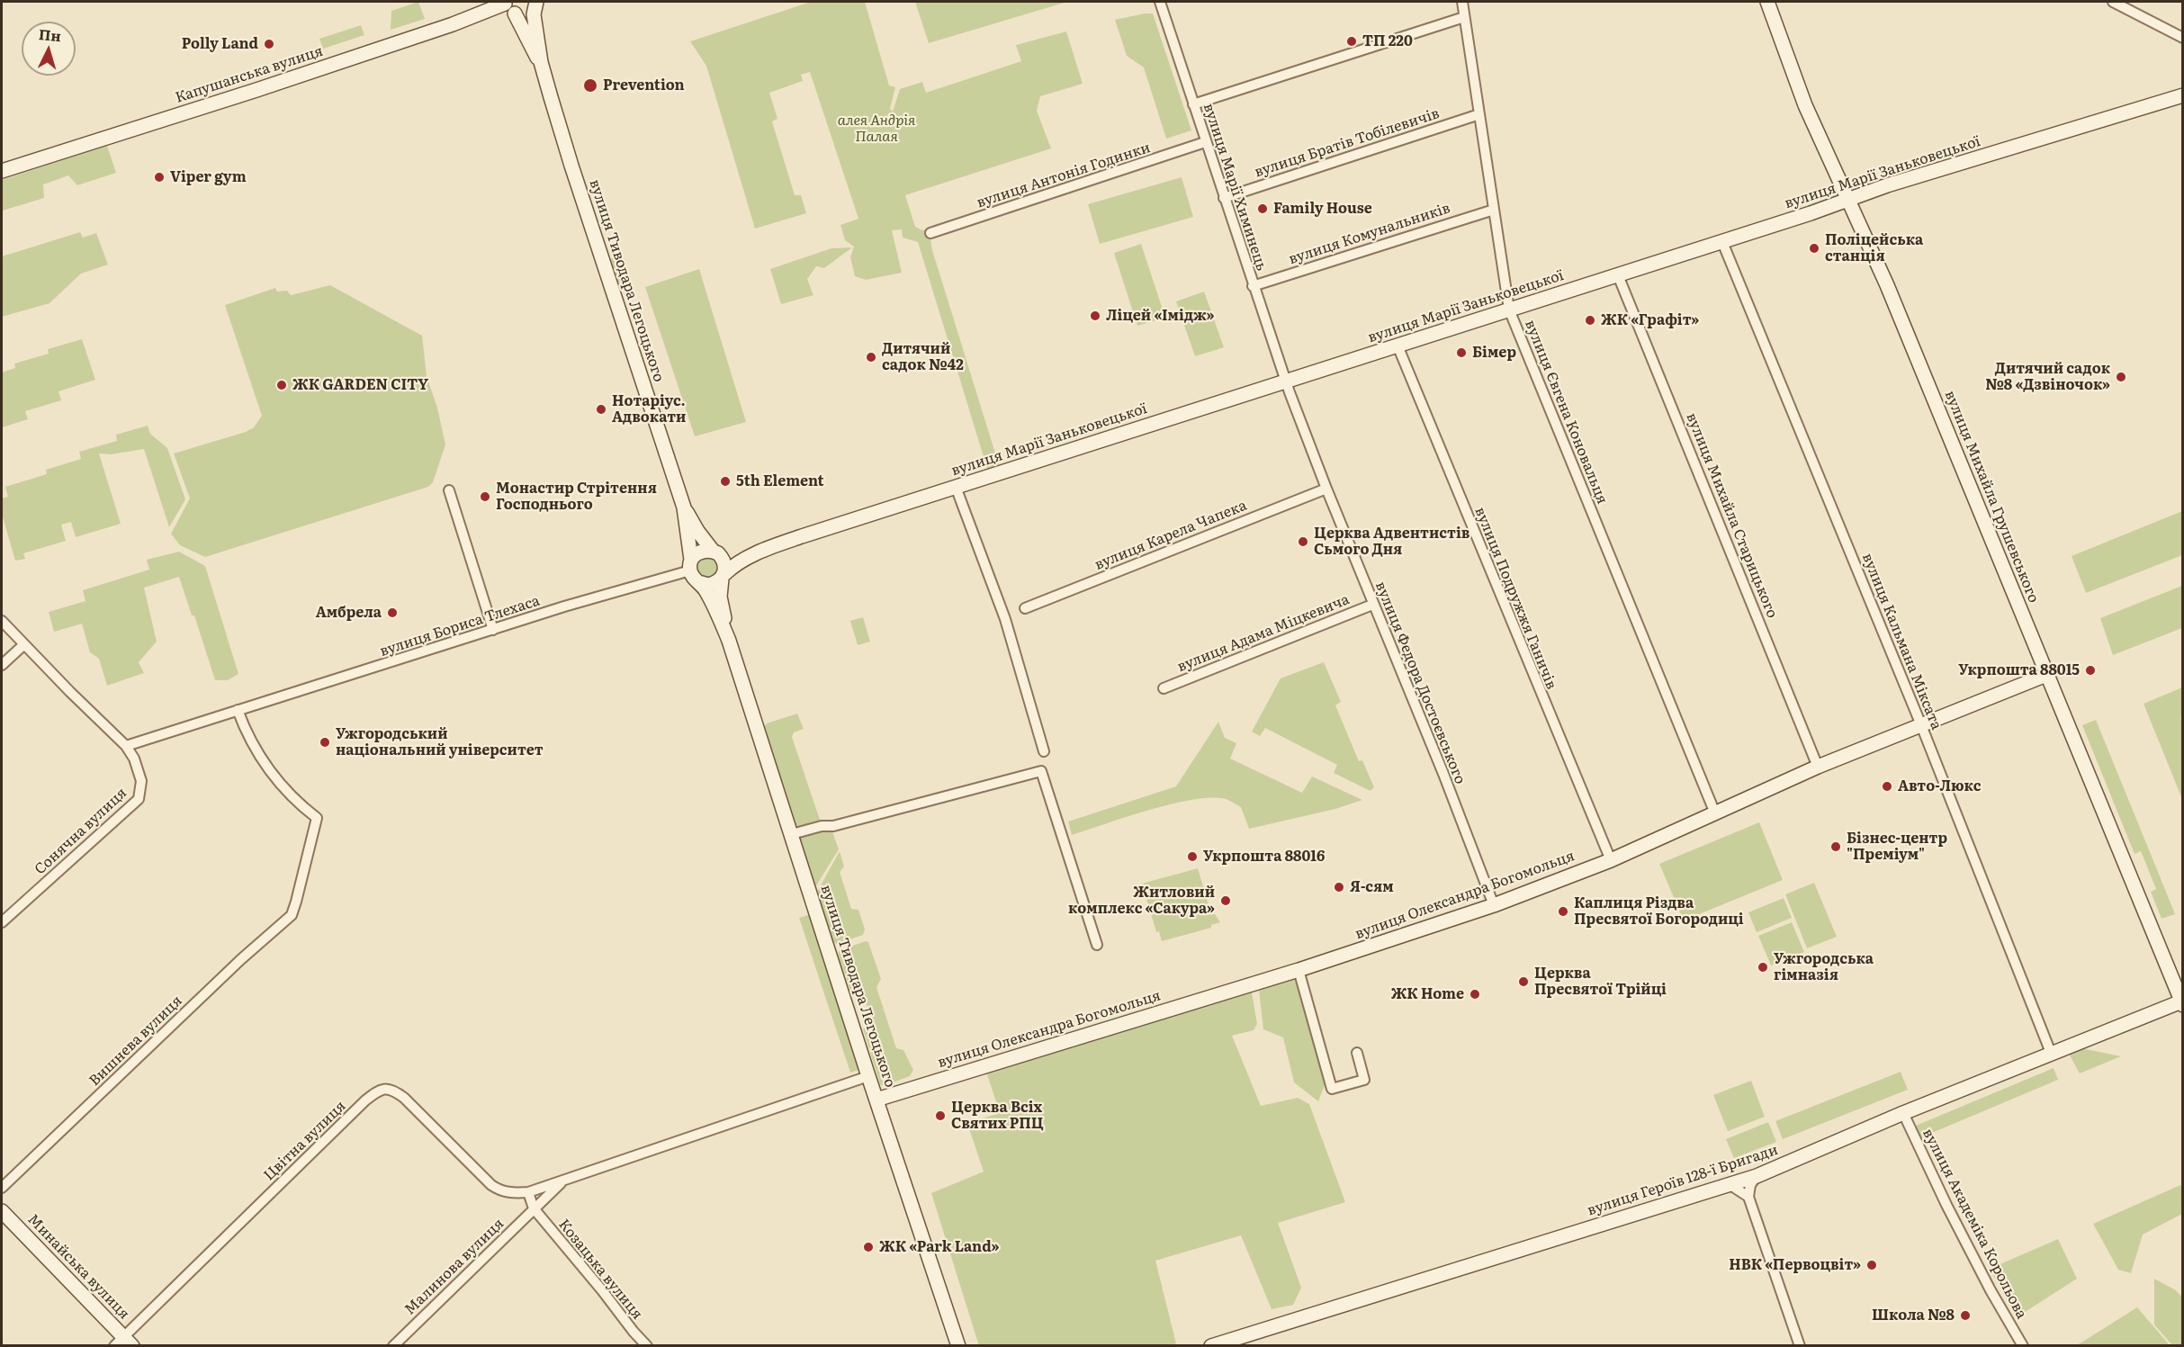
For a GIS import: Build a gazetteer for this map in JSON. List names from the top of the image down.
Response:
{
  "streets": {
    "street": [
      "Капушанська вулиця",
      "вулиця Братів Тобілевичів",
      "вулиця Марії Заньковецької",
      "вулиця Антонія Годинки",
      "вулиця Марії Химинець",
      "вулиця Комунальників",
      "вулиця Тиводара Легоцького",
      "вулиця Євгена Коновальця",
      "вулиця Михайла Грушевського",
      "вулиця Михайла Старицького",
      "вулиця Карела Чапека",
      "вулиця Подружжя Ганичів",
      "вулиця Бориса Тлехаса",
      "вулиця Адама Міцкевича",
      "вулиця Кальмана Міксата",
      "вулиця Федора Достоєвського",
      "Сонячна вулиця",
      "вулиця Олександра Богомольця",
      "Вишнева вулиця",
      "Цвітна вулиця",
      "вулиця Героїв 128-ї Бригади",
      "вулиця Академіка Корольова",
      "Минайська вулиця",
      "Малинова вулиця",
      "Козацька вулиця"
    ]
  },
  "crossings": [
    ["Капушанська вулиця", "вулиця Тиводара Легоцького"],
    ["вулиця Братів Тобілевичів", "вулиця Марії Химинець"],
    ["вулиця Братів Тобілевичів", "вулиця Євгена Коновальця"],
    ["вулиця Марії Заньковецької", "вулиця Марії Химинець"],
    ["вулиця Марії Заньковецької", "вулиця Тиводара Легоцького"],
    ["вулиця Марії Заньковецької", "вулиця Євгена Коновальця"],
    ["вулиця Марії Заньковецької", "вулиця Михайла Грушевського"],
    ["вулиця Марії Заньковецької", "вулиця Михайла Старицького"],
    ["вулиця Марії Заньковецької", "вулиця Подружжя Ганичів"],
    ["вулиця Марії Заньковецької", "вулиця Бориса Тлехаса"],
    ["вулиця Марії Заньковецької", "вулиця Кальмана Міксата"],
    ["вулиця Марії Заньковецької", "вулиця Федора Достоєвського"],
    ["вулиця Антонія Годинки", "вулиця Марії Химинець"],
    ["вулиця Марії Химинець", "вулиця Комунальників"],
    ["вулиця Марії Химинець", "вулиця Федора Достоєвського"],
    ["вулиця Комунальників", "вулиця Євгена Коновальця"],
    ["вулиця Тиводара Легоцького", "вулиця Бориса Тлехаса"],
    ["вулиця Тиводара Легоцького", "вулиця Олександра Богомольця"],
    ["вулиця Євгена Коновальця", "вулиця Олександра Богомольця"],
    ["вулиця Михайла Грушевського", "вулиця Олександра Богомольця"],
    ["вулиця Михайла Грушевського", "вулиця Героїв 128-ї Бригади"],
    ["вулиця Михайла Старицького", "вулиця Олександра Богомольця"],
    ["вулиця Карела Чапека", "вулиця Федора Достоєвського"],
    ["вулиця Подружжя Ганичів", "вулиця Олександра Богомольця"],
    ["вулиця Бориса Тлехаса", "Сонячна вулиця"],
    ["вулиця Бориса Тлехаса", "Вишнева вулиця"],
    ["вулиця Адама Міцкевича", "вулиця Федора Достоєвського"],
    ["вулиця Кальмана Міксата", "вулиця Олександра Богомольця"],
    ["вулиця Кальмана Міксата", "вулиця Героїв 128-ї Бригади"],
    ["вулиця Федора Достоєвського", "вулиця Олександра Богомольця"],
    ["Цвітна вулиця", "Минайська вулиця"],
    ["вулиця Героїв 128-ї Бригади", "вулиця Академіка Корольова"],
    ["Малинова вулиця", "Козацька вулиця"]
  ],
  "parks": ["алея Андрія Палая"],
  "places": [
    "ТП 220",
    "Polly Land",
    "Prevention",
    "Viper gym",
    "Family House",
    "Поліцейська станція",
    "Ліцей «Імідж»",
    "ЖК «Графіт»",
    "Бімер",
    "Дитячий садок №42",
    "Дитячий садок №8 «Дзвіночок»",
    "ЖК GARDEN CITY",
    "Нотаріус. Адвокати",
    "5th Element",
    "Монастир Стрітення Господнього",
    "Церква Адвентистів Сьмого Дня",
    "Амбрела",
    "Укрпошта 88015",
    "Ужгородський національний університет",
    "Авто-Люкс",
    "Бізнес-центр \"Преміум\"",
    "Укрпошта 88016",
    "Я-сям",
    "Житловий комплекс «Сакура»",
    "Каплиця Різдва Пресвятої Богородиці",
    "Ужгородська гімназія",
    "Церква Пресвятої Трійці",
    "ЖК Home",
    "Церква Всіх Святих РПЦ",
    "ЖК «Park Land»",
    "НВК «Первоцвіт»",
    "Школа №8"
  ],
  "north": "top"
}
